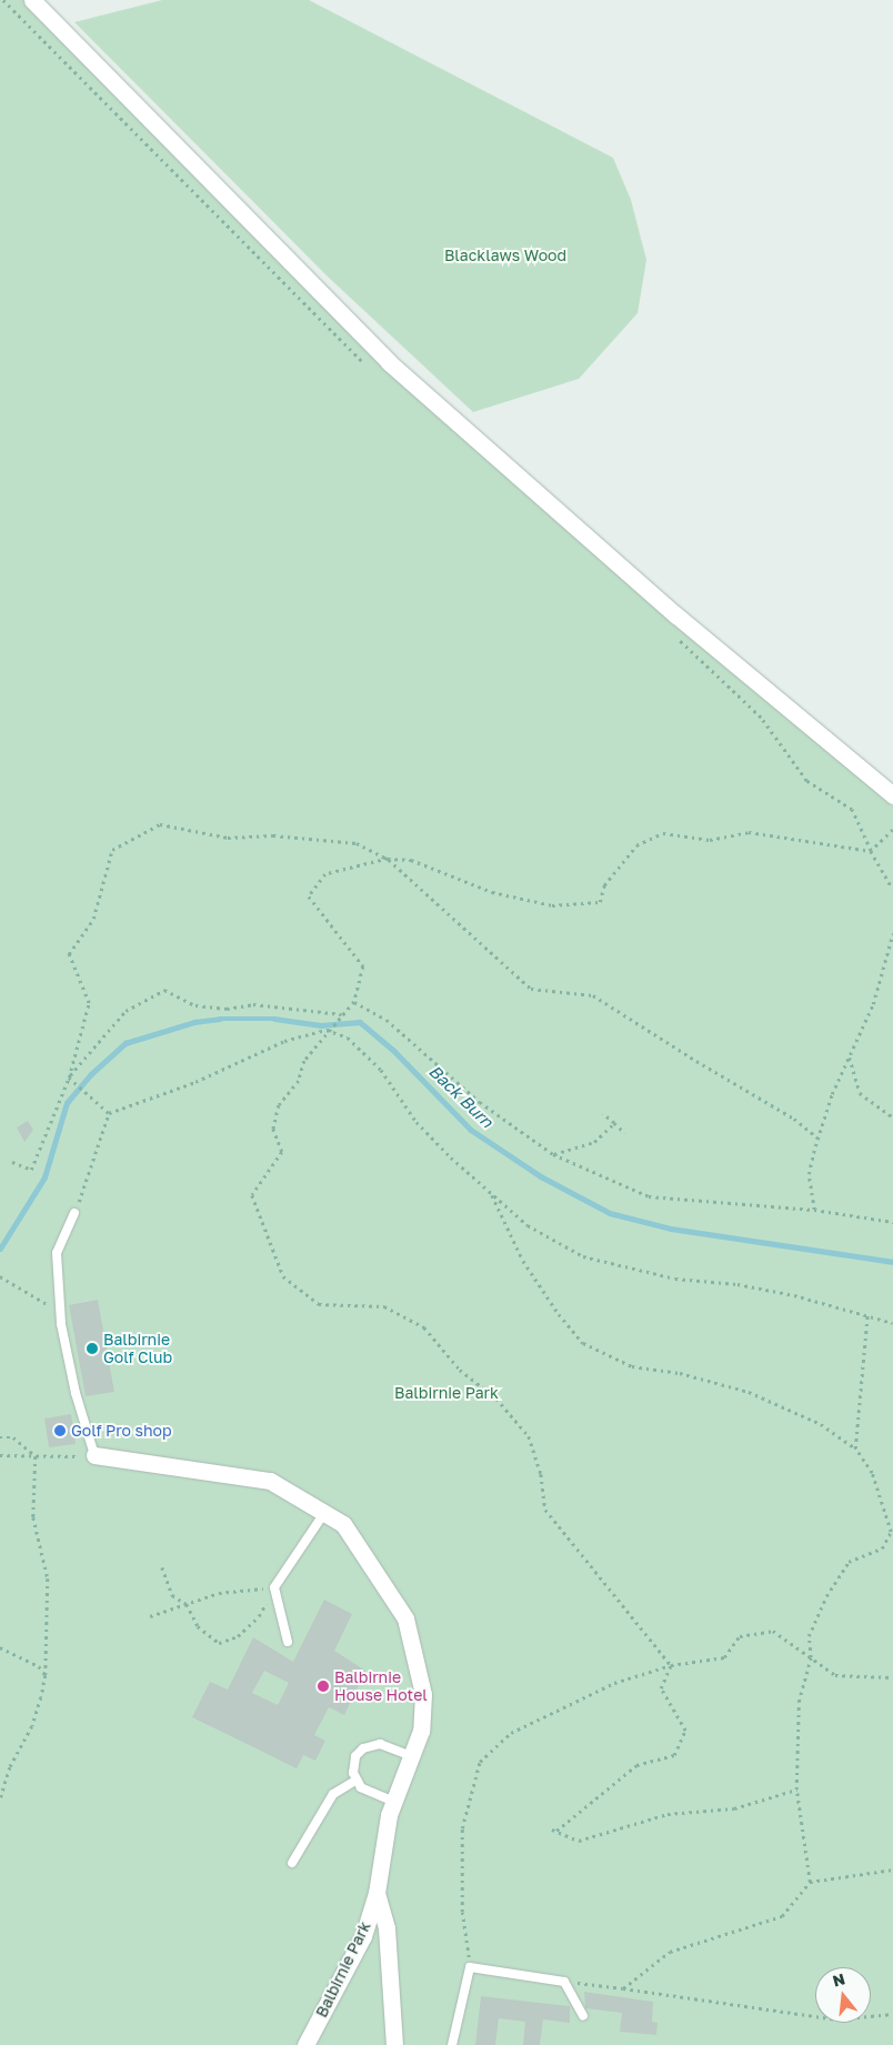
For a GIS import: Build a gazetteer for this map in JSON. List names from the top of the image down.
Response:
{
  "streets": {
    "street": ["Balbirnie Park"]
  },
  "water": ["Back Burn"],
  "parks": ["Blacklaws Wood", "Balbirnie Park"],
  "places": ["Balbirnie Golf Club", "Golf Pro shop", "Balbirnie House Hotel"],
  "north": "top"
}
